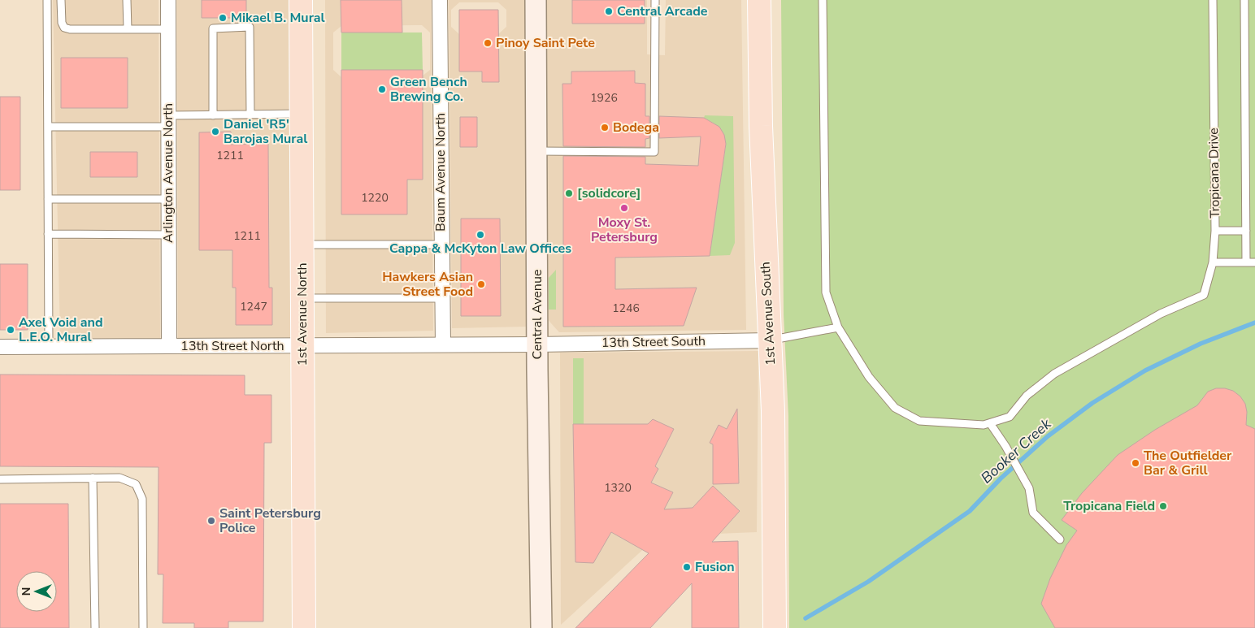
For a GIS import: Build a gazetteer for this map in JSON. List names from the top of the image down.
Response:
{
  "streets": {
    "main road": ["1st Avenue South", "1st Avenue North"],
    "street": [
      "Baum Avenue North",
      "Arlington Avenue North",
      "Central Avenue",
      "13th Street South",
      "13th Street North"
    ],
    "lane": ["Tropicana Drive"]
  },
  "crossings": [
    ["Baum Avenue North", "13th Street North"],
    ["Arlington Avenue North", "13th Street North"],
    ["1st Avenue South", "13th Street South"],
    ["1st Avenue North", "13th Street North"],
    ["Central Avenue", "13th Street South"],
    ["Central Avenue", "13th Street North"],
    ["13th Street South", "13th Street North"]
  ],
  "water": ["Booker Creek"],
  "places": [
    "Central Arcade",
    "Mikael B. Mural",
    "Pinoy Saint Pete",
    "Green Bench Brewing Co.",
    "Bodega",
    "Daniel 'R5' Barojas Mural",
    "[solidcore]",
    "Moxy St. Petersburg",
    "Cappa & McKyton Law Offices",
    "Hawkers Asian Street Food",
    "Axel Void and L.E.O. Mural",
    "The Outfielder Bar & Grill",
    "Tropicana Field",
    "Saint Petersburg Police",
    "Fusion"
  ],
  "house_numbers": [
    "1926",
    "1211",
    "1220",
    "1211",
    "1247",
    "1246",
    "1320"
  ],
  "north": "left"
}
